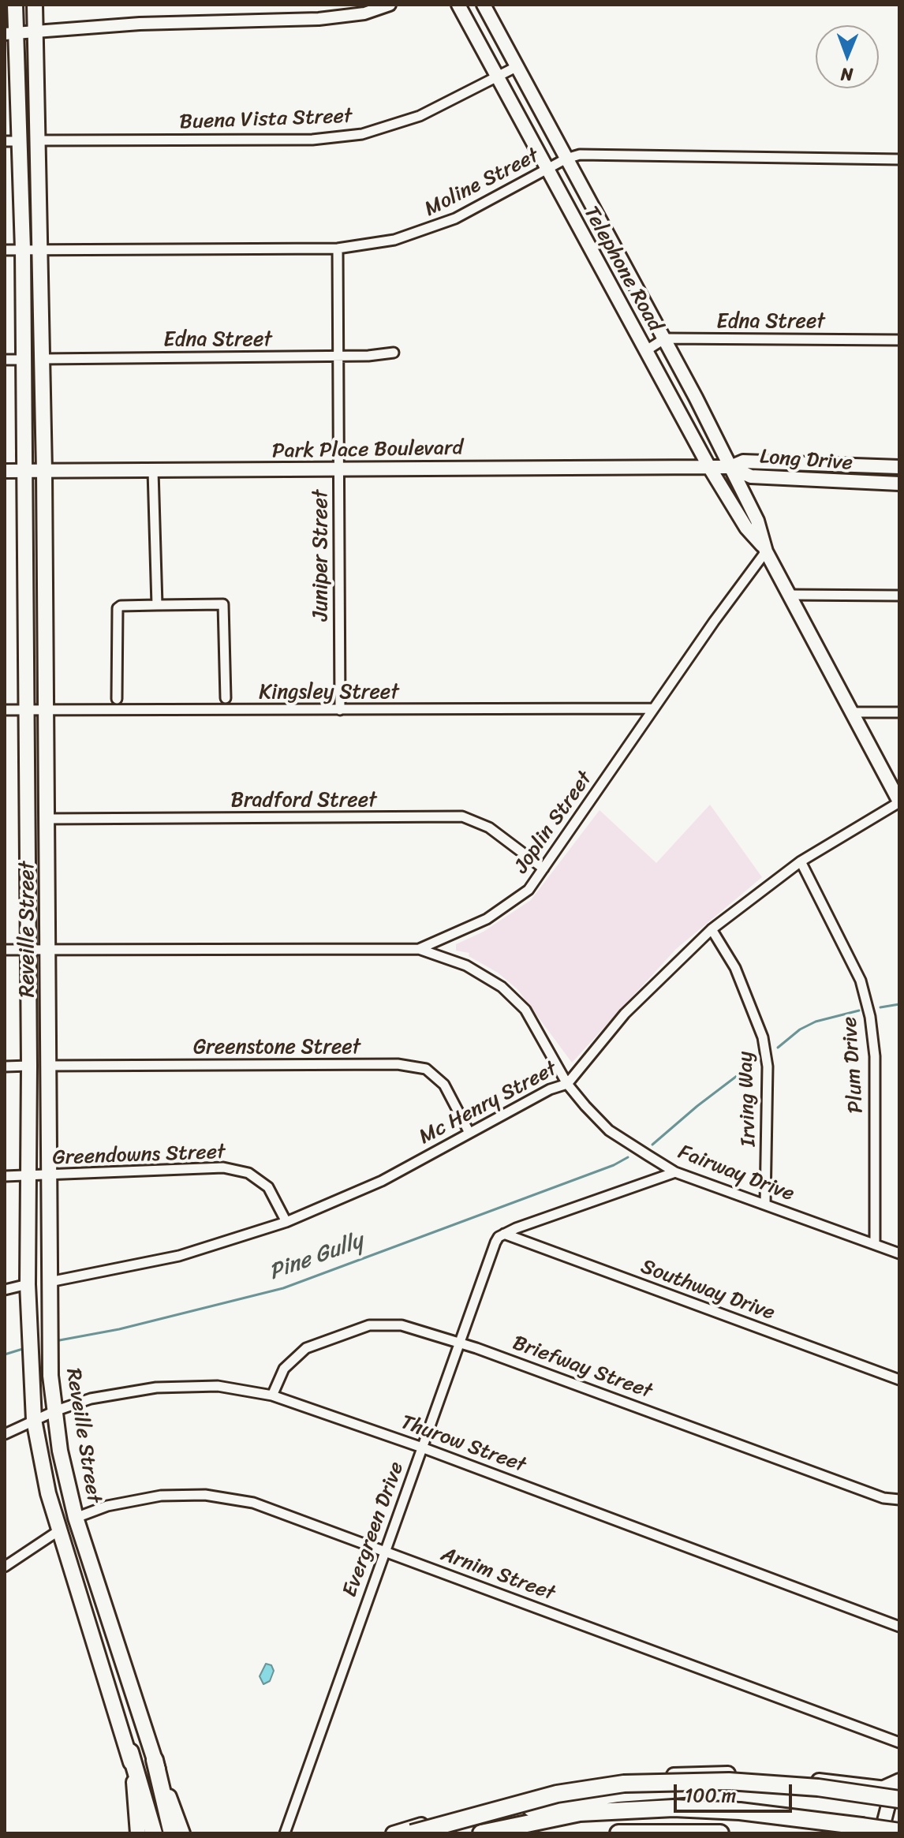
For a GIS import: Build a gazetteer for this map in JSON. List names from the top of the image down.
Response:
{
  "streets": {
    "main road": [
      "Telephone Road",
      "Park Place Boulevard",
      "Long Drive",
      "Reveille Street"
    ],
    "street": [
      "Buena Vista Street",
      "Moline Street",
      "Edna Street",
      "Juniper Street",
      "Kingsley Street",
      "Bradford Street",
      "Joplin Street",
      "Greenstone Street",
      "Plum Drive",
      "Irving Way",
      "Mc Henry Street",
      "Greendowns Street",
      "Fairway Drive",
      "Southway Drive",
      "Briefway Street",
      "Thurow Street",
      "Evergreen Drive",
      "Arnim Street"
    ]
  },
  "crossings": [
    ["Buena Vista Street", "Telephone Road"],
    ["Buena Vista Street", "Reveille Street"],
    ["Moline Street", "Telephone Road"],
    ["Moline Street", "Juniper Street"],
    ["Moline Street", "Reveille Street"],
    ["Telephone Road", "Edna Street"],
    ["Telephone Road", "Park Place Boulevard"],
    ["Telephone Road", "Long Drive"],
    ["Telephone Road", "Joplin Street"],
    ["Telephone Road", "Mc Henry Street"],
    ["Edna Street", "Juniper Street"],
    ["Edna Street", "Reveille Street"],
    ["Park Place Boulevard", "Long Drive"],
    ["Park Place Boulevard", "Juniper Street"],
    ["Park Place Boulevard", "Reveille Street"],
    ["Juniper Street", "Kingsley Street"],
    ["Kingsley Street", "Joplin Street"],
    ["Kingsley Street", "Reveille Street"],
    ["Bradford Street", "Joplin Street"],
    ["Bradford Street", "Reveille Street"],
    ["Joplin Street", "Reveille Street"],
    ["Joplin Street", "Fairway Drive"],
    ["Reveille Street", "Greenstone Street"],
    ["Reveille Street", "Mc Henry Street"],
    ["Reveille Street", "Greendowns Street"],
    ["Reveille Street", "Thurow Street"],
    ["Reveille Street", "Arnim Street"],
    ["Greenstone Street", "Mc Henry Street"],
    ["Plum Drive", "Mc Henry Street"],
    ["Plum Drive", "Fairway Drive"],
    ["Irving Way", "Mc Henry Street"],
    ["Irving Way", "Fairway Drive"],
    ["Mc Henry Street", "Greendowns Street"],
    ["Mc Henry Street", "Fairway Drive"],
    ["Southway Drive", "Evergreen Drive"],
    ["Briefway Street", "Thurow Street"],
    ["Briefway Street", "Evergreen Drive"],
    ["Thurow Street", "Evergreen Drive"],
    ["Evergreen Drive", "Arnim Street"]
  ],
  "water": ["Pine Gully"],
  "scale_bar": "100 m",
  "north": "bottom"
}
